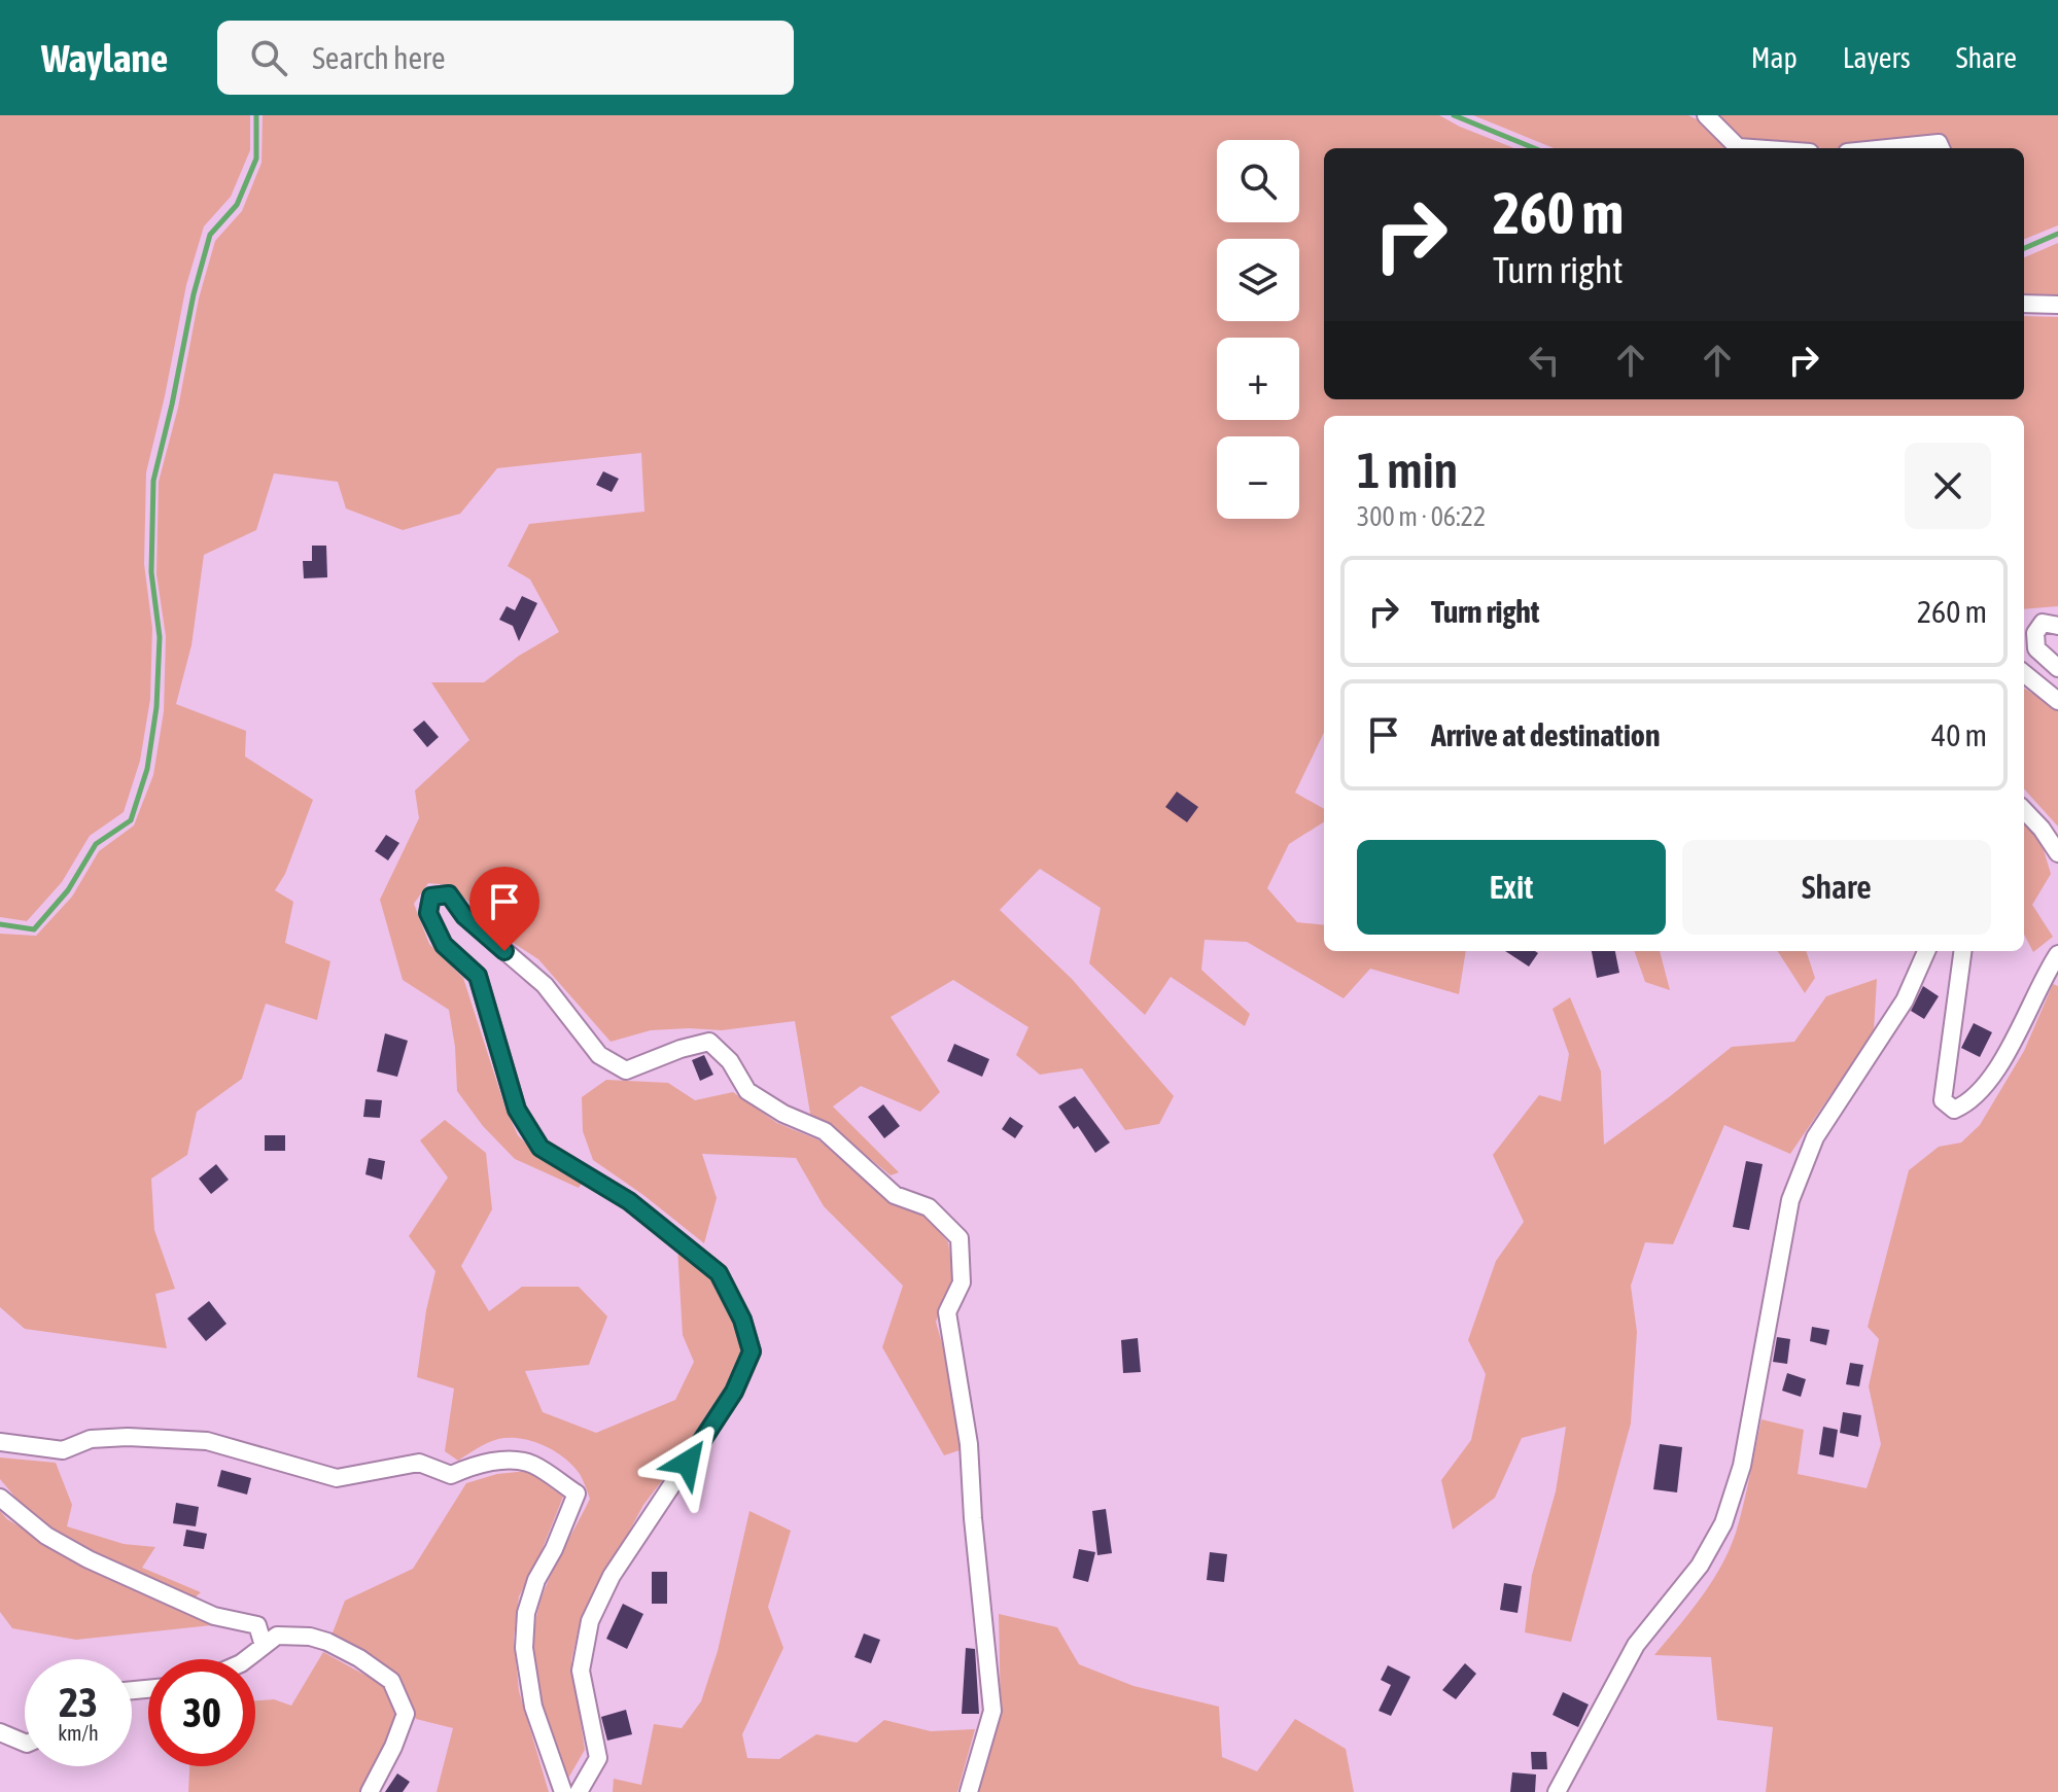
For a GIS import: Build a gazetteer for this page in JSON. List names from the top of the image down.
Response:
{
  "page": {
    "header": "Waylane",
    "search": "Search here",
    "nav": ["Map", "Layers", "Share"],
    "map_buttons": ["+", "−"],
    "turn": ["260 m", "Turn right"],
    "heading": ["1 min", "300 m · 06:22"],
    "list": [
      {
        "name": "Turn right",
        "value": "260 m"
      },
      {
        "name": "Arrive at destination",
        "value": "40 m"
      }
    ],
    "buttons": ["Exit", "Share"],
    "speed": "23 km/h",
    "limit": "30"
  }
}
